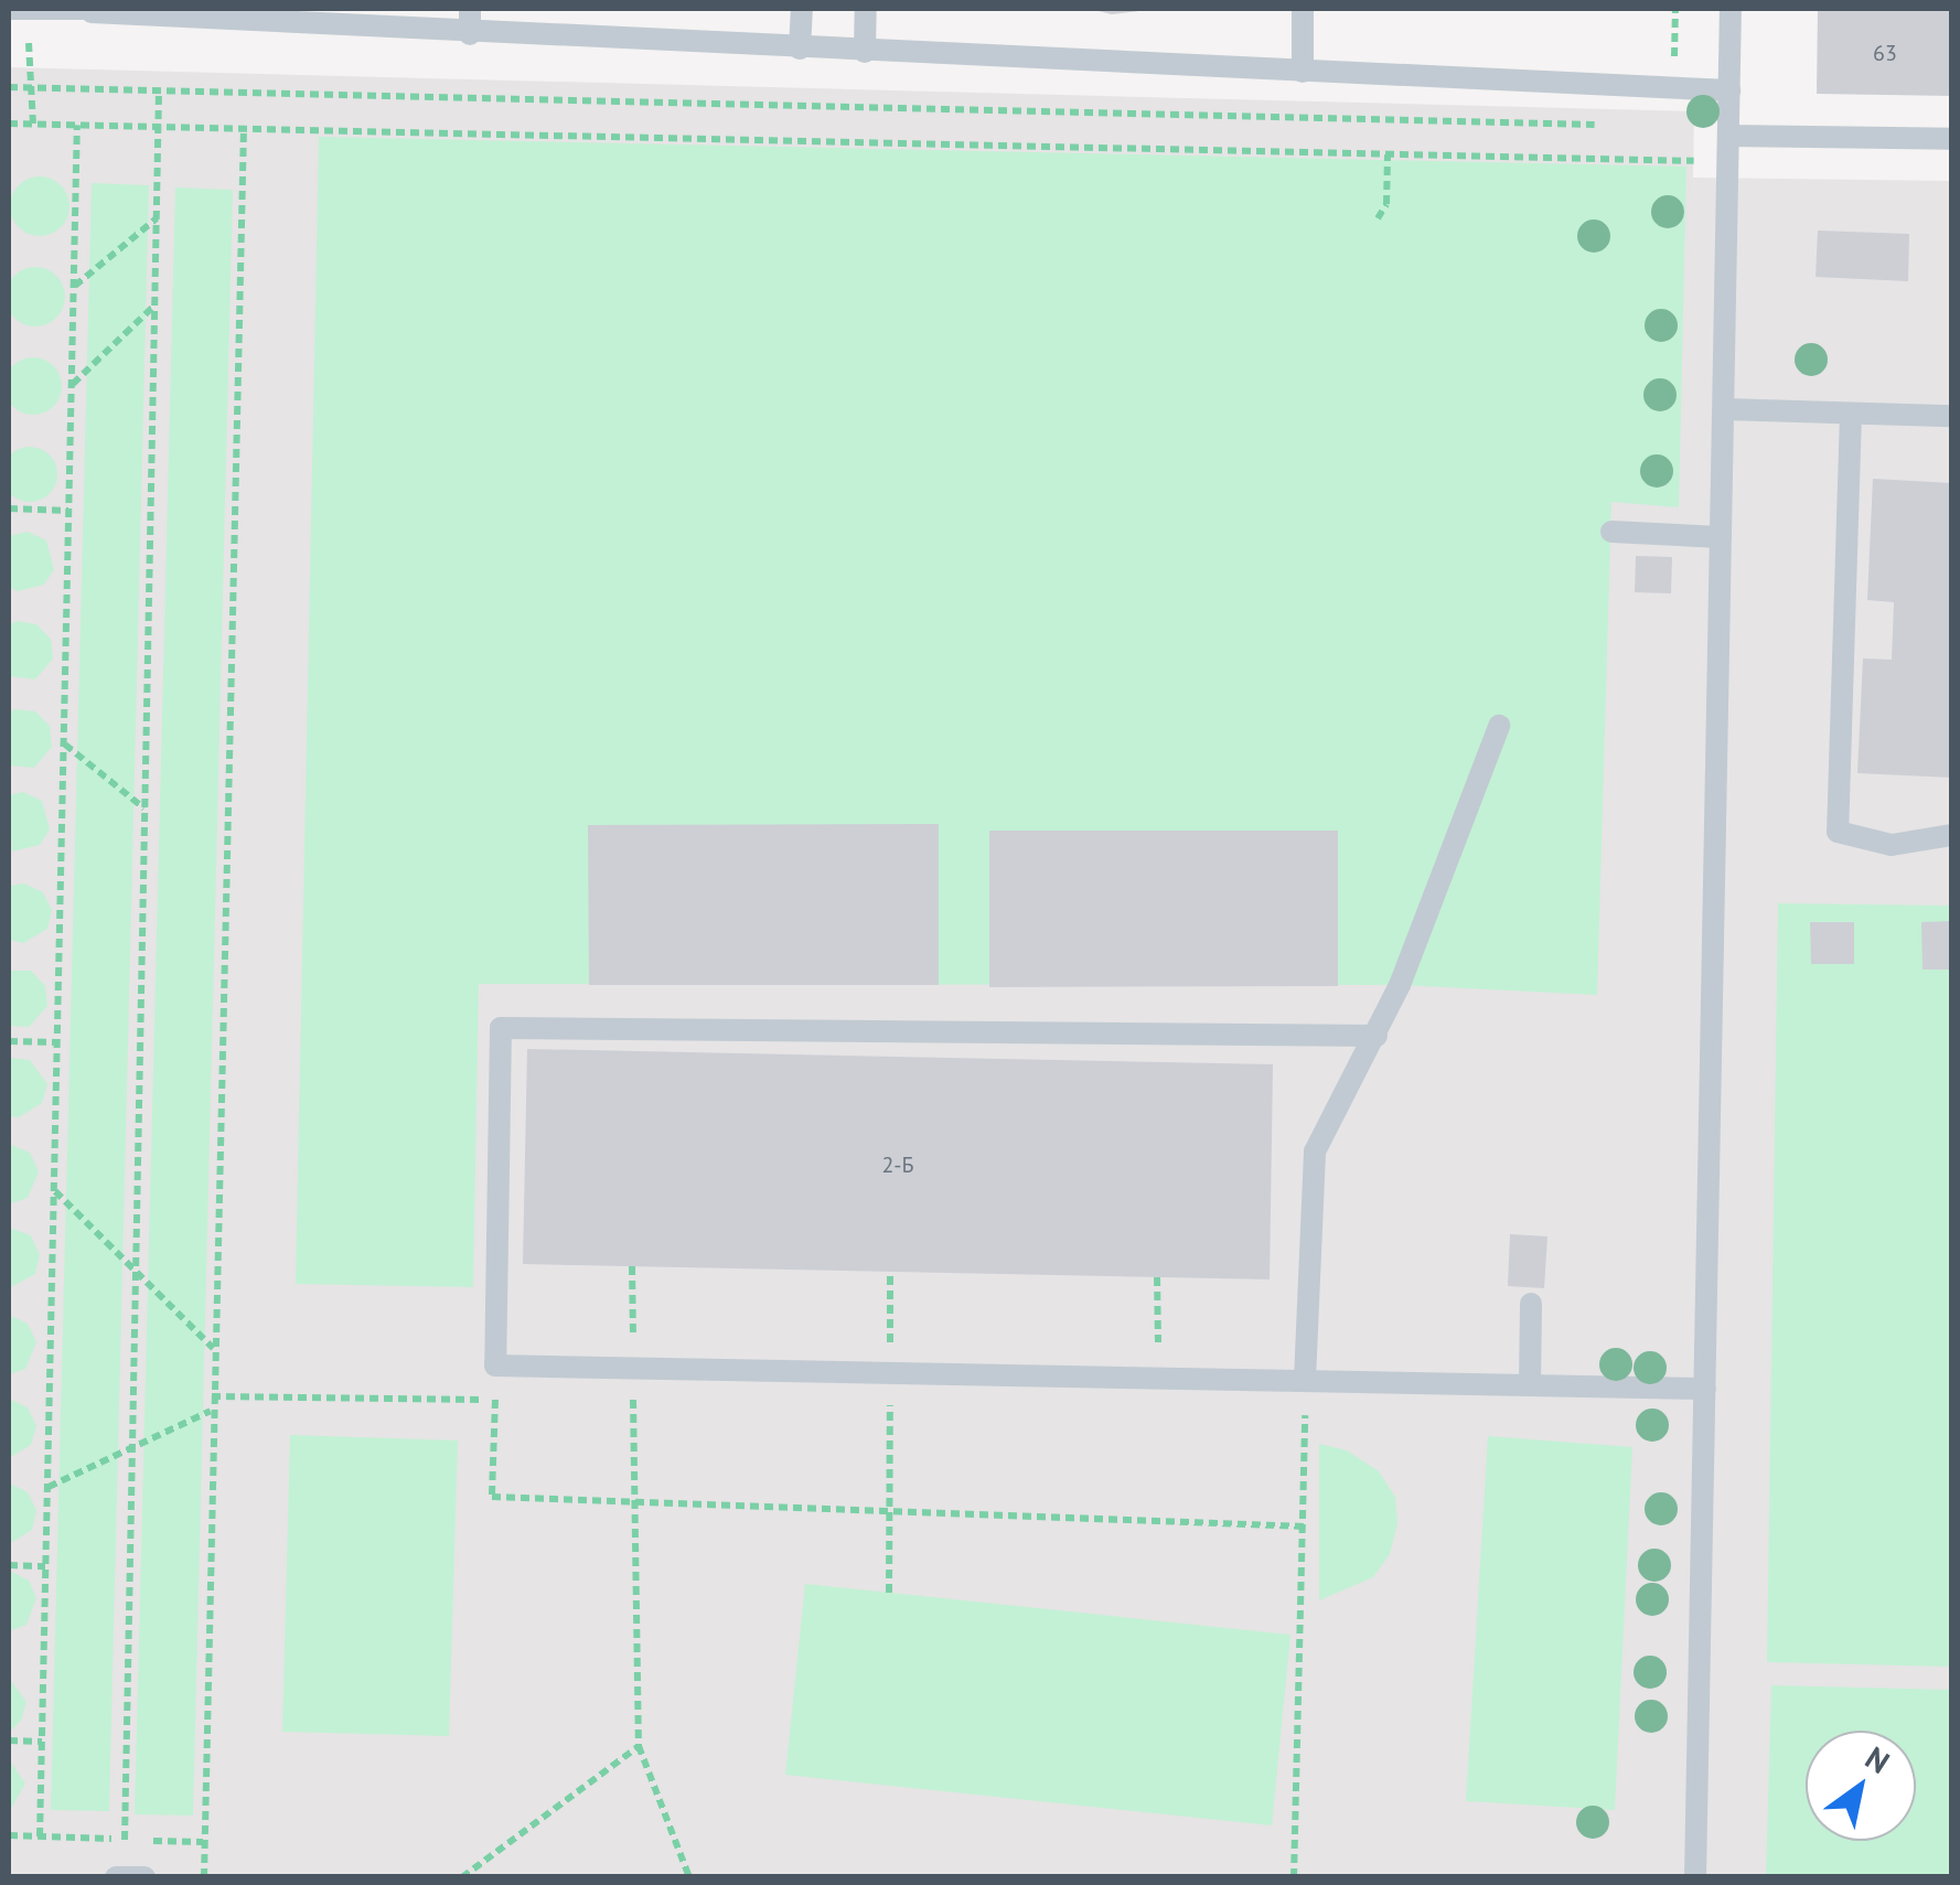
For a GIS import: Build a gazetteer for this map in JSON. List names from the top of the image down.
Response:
{
  "house_numbers": ["63", "2-Б"],
  "north": "top right"
}
